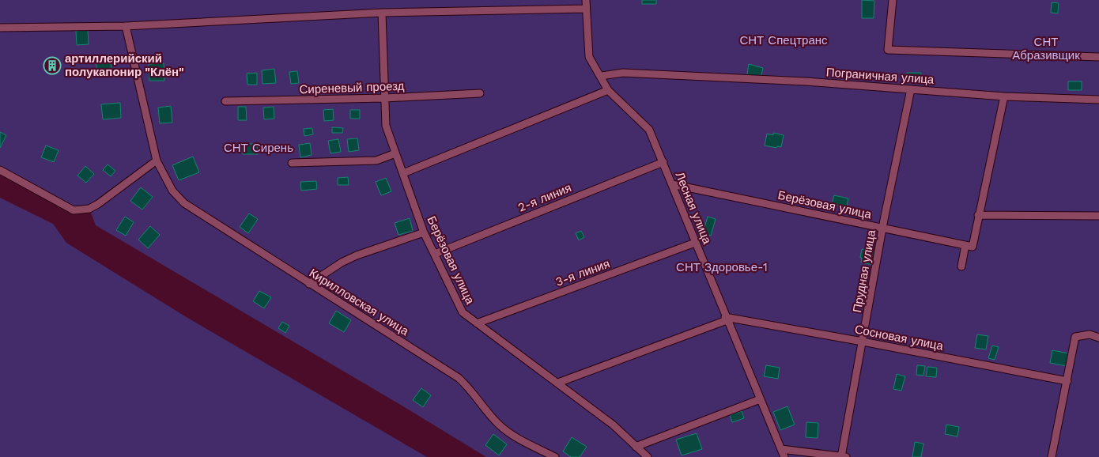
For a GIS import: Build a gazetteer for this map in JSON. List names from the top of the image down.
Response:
{
  "streets": {
    "street": [
      "Пограничная улица",
      "Сиреневый проезд",
      "2-я линия",
      "Берёзовая улица",
      "Лесная улица",
      "Прудная улица",
      "3-я линия",
      "Кирилловская улица",
      "Сосновая улица"
    ]
  },
  "crossings": [
    ["Пограничная улица", "Лесная улица"],
    ["Пограничная улица", "Прудная улица"],
    ["Сиреневый проезд", "Берёзовая улица"],
    ["2-я линия", "Берёзовая улица"],
    ["2-я линия", "Лесная улица"],
    ["Берёзовая улица", "Лесная улица"],
    ["Берёзовая улица", "Прудная улица"],
    ["Берёзовая улица", "3-я линия"],
    ["Лесная улица", "3-я линия"],
    ["Лесная улица", "Сосновая улица"],
    ["Прудная улица", "Сосновая улица"]
  ],
  "parks": [
    "СНТ Спецтранс",
    "СНТ Абразивщик",
    "СНТ Сирень",
    "СНТ Здоровье-1"
  ],
  "places": {
    "building": ["артиллерийский полукапонир \"Клён\""]
  }
}
